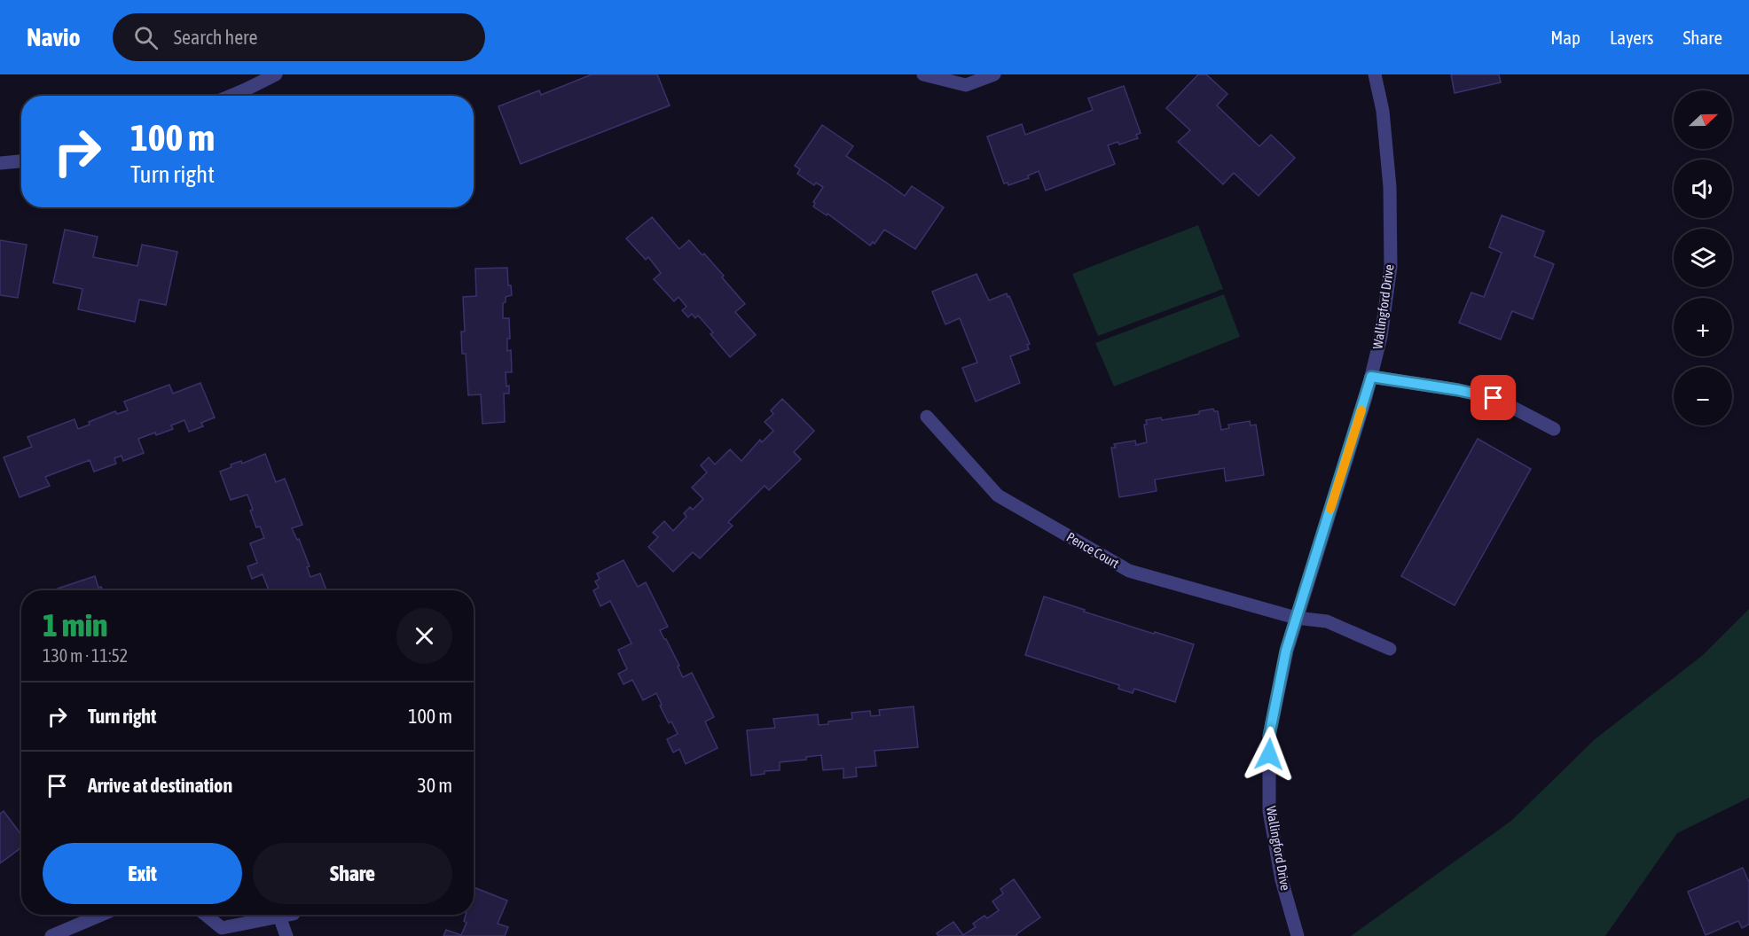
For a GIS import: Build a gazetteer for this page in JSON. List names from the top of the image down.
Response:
{
  "streets": {
    "street": ["Wallingford Drive", "Pence Court"]
  },
  "crossings": [
    ["Wallingford Drive", "Pence Court"]
  ],
  "north": "right",
  "page": {
    "header": "Navio",
    "search": "Search here",
    "nav": ["Map", "Layers", "Share"],
    "map_buttons": ["+", "−"],
    "turn": ["100 m", "Turn right"],
    "heading": ["1 min", "130 m · 11:52"],
    "list": [
      {
        "name": "Turn right",
        "value": "100 m"
      },
      {
        "name": "Arrive at destination",
        "value": "30 m"
      }
    ],
    "buttons": ["Exit", "Share"]
  }
}
